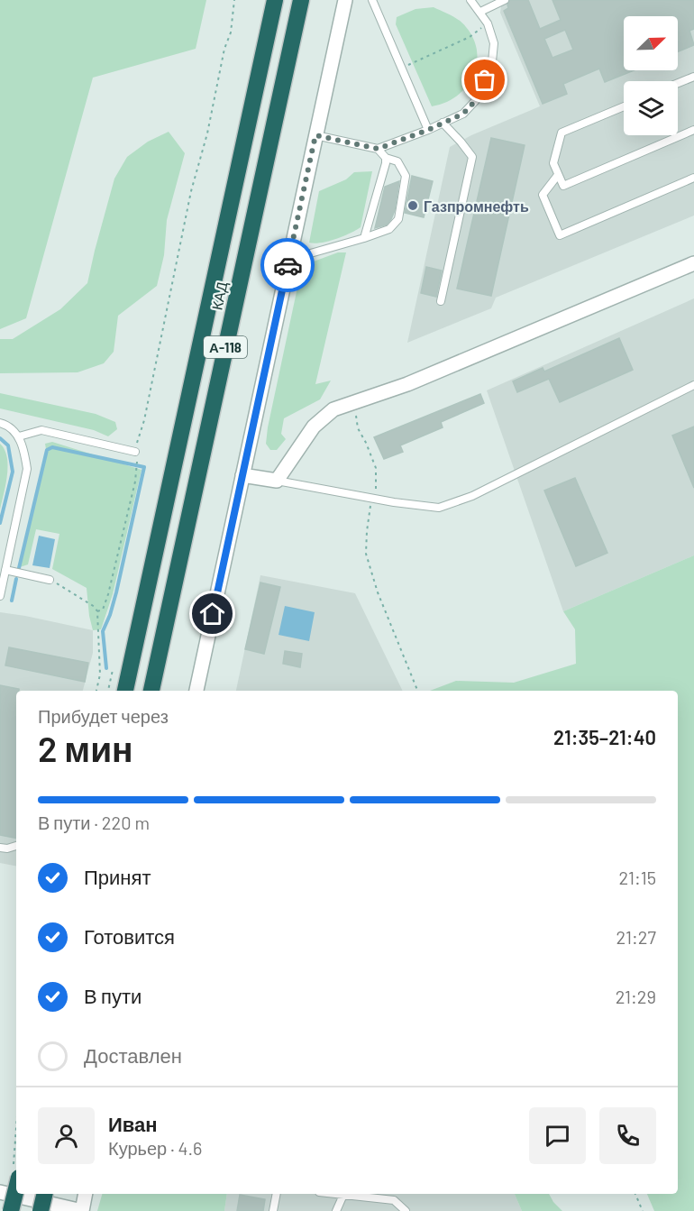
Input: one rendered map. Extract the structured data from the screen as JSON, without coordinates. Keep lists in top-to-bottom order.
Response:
{
  "streets": {
    "highway": ["КАД", "А-118"]
  },
  "places": ["Газпромнефть"],
  "north": "top right",
  "page": {
    "heading": ["2 мин", "Прибудет через", "21:35–21:40"],
    "panel": ["Иван", "Курьер · 4.6"],
    "bar": "В пути · 220 m",
    "list": [
      ["Принят", "21:15"],
      ["Готовится", "21:27"],
      ["В пути", "21:29"],
      "Доставлен"
    ]
  }
}
